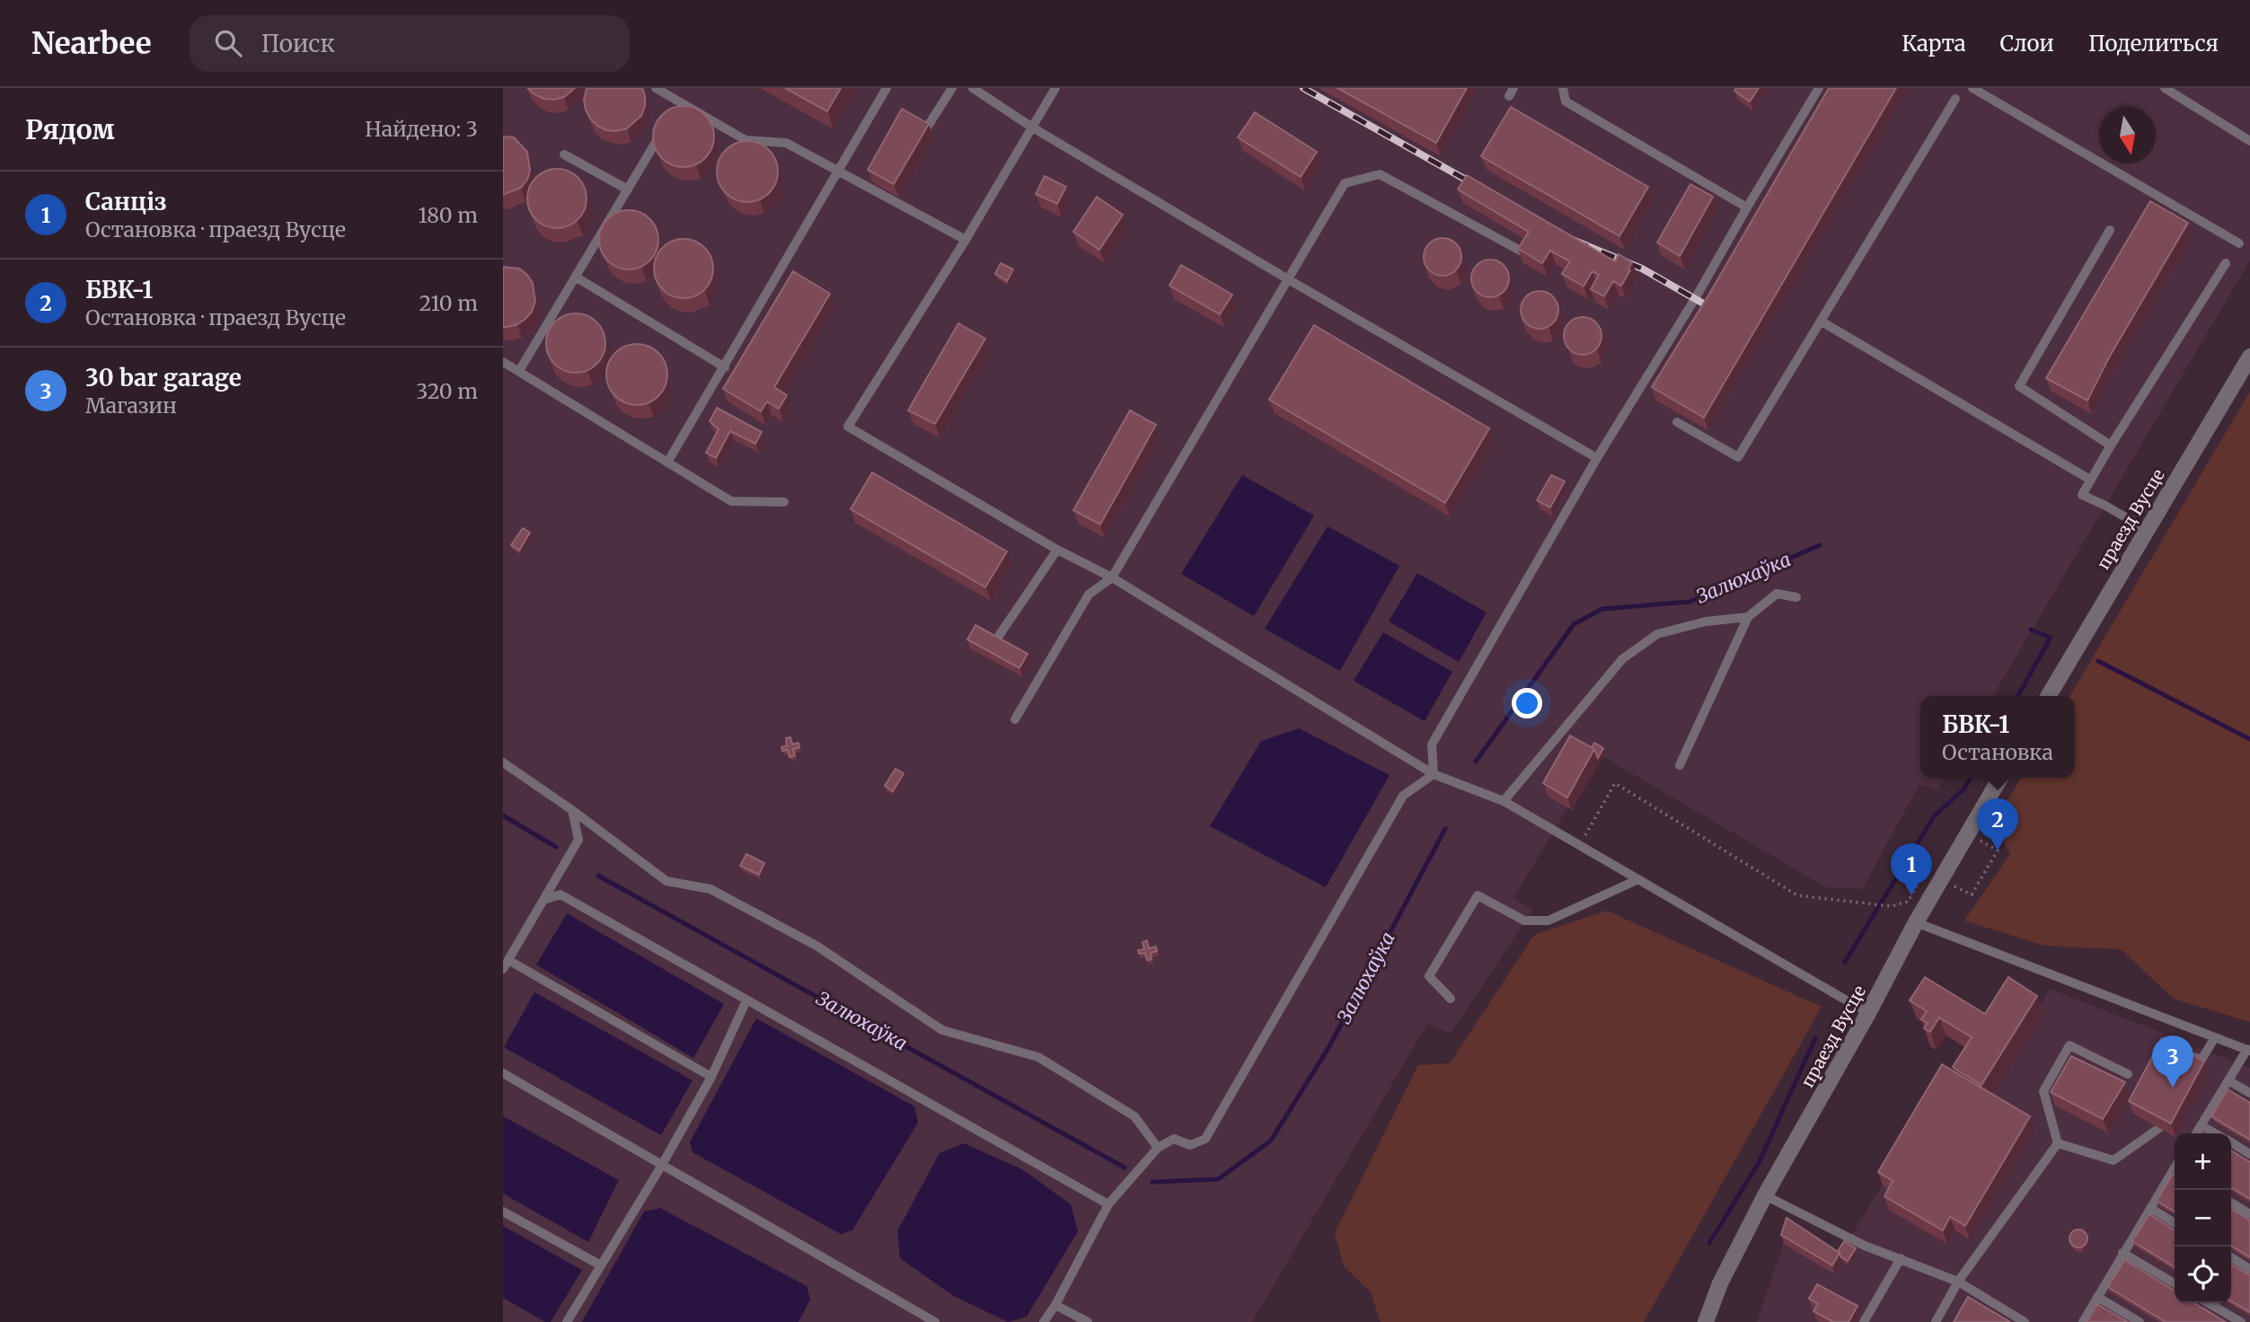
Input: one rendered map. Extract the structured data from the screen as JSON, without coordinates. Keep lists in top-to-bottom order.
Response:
{
  "streets": {
    "street": ["праезд Вусце"]
  },
  "water": ["Залюхаўка"],
  "north": "bottom",
  "page": {
    "header": "Nearbee",
    "search": "Поиск",
    "nav": ["Карта", "Слои", "Поделиться"],
    "heading": ["Рядом", "Найдено: 3"],
    "list": [
      {
        "mark": "1",
        "name": "Санціз",
        "note": "Остановка · праезд Вусце",
        "value": "180 m"
      },
      {
        "mark": "2",
        "name": "БВК-1",
        "note": "Остановка · праезд Вусце",
        "value": "210 m"
      },
      {
        "mark": "3",
        "name": "30 bar garage",
        "note": "Магазин",
        "value": "320 m"
      }
    ],
    "popup": ["БВК-1", "Остановка"],
    "pins": ["2", "1", "3"],
    "map_buttons": ["+", "−"]
  }
}
